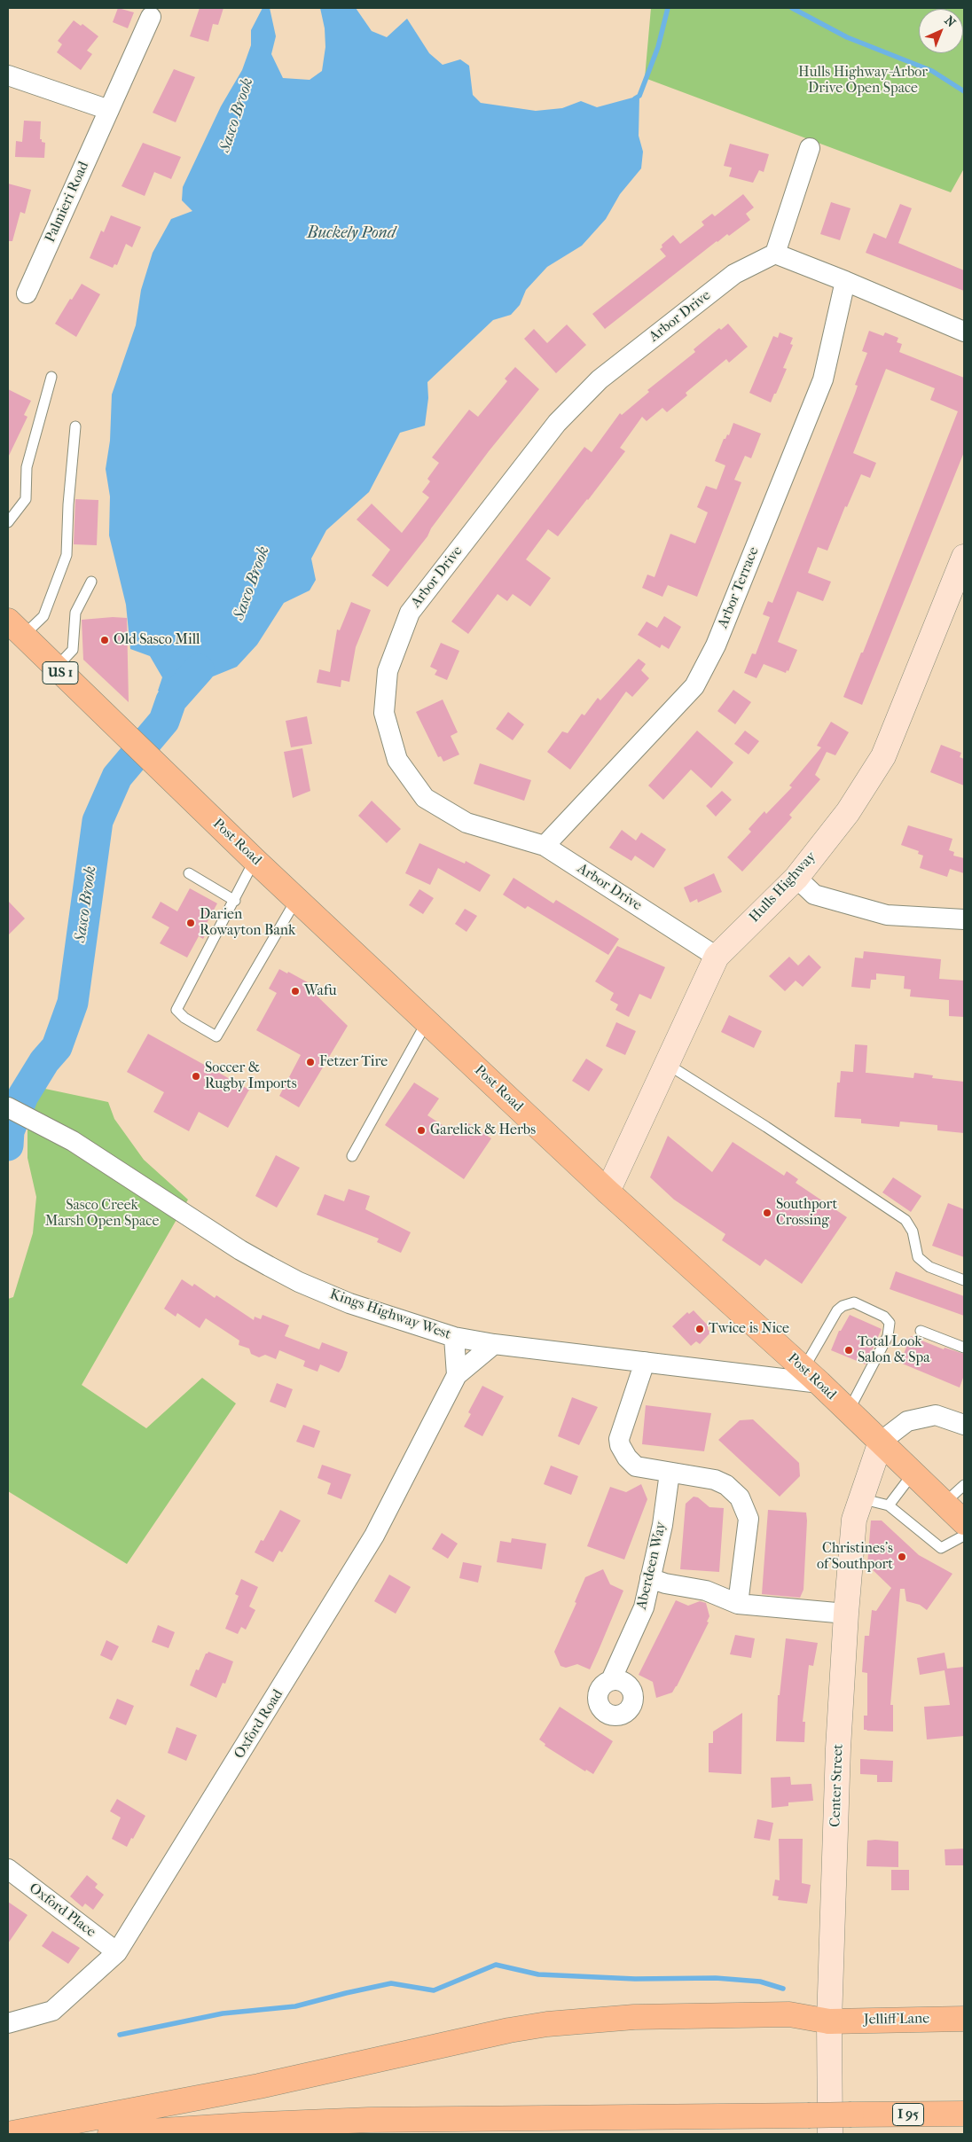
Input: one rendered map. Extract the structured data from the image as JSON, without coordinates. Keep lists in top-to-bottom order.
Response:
{
  "streets": {
    "main road": [
      "US 1",
      "Post Road",
      "Jelliff Lane",
      "I 95"
    ],
    "street": [
      "Palmieri Road",
      "Arbor Drive",
      "Arbor Terrace",
      "Hulls Highway",
      "Kings Highway West",
      "Aberdeen Way",
      "Oxford Road",
      "Center Street",
      "Oxford Place"
    ]
  },
  "crossings": [
    ["Arbor Drive", "Arbor Terrace"],
    ["Arbor Drive", "Hulls Highway"],
    ["US 1", "Post Road"],
    ["Post Road", "Hulls Highway"],
    ["Post Road", "Kings Highway West"],
    ["Post Road", "Center Street"],
    ["Kings Highway West", "Oxford Road"],
    ["Oxford Road", "Oxford Place"],
    ["Center Street", "Jelliff Lane"]
  ],
  "water": ["Sasco Brook", "Buckely Pond"],
  "parks": ["Hulls Highway-Arbor Drive Open Space", "Sasco Creek Marsh Open Space"],
  "places": [
    "Old Sasco Mill",
    "Darien Rowayton Bank",
    "Wafu",
    "Fetzer Tire",
    "Soccer & Rugby Imports",
    "Garelick & Herbs",
    "Southport Crossing",
    "Twice is Nice",
    "Total Look Salon & Spa",
    "Christines's of Southport"
  ],
  "north": "top right"
}
